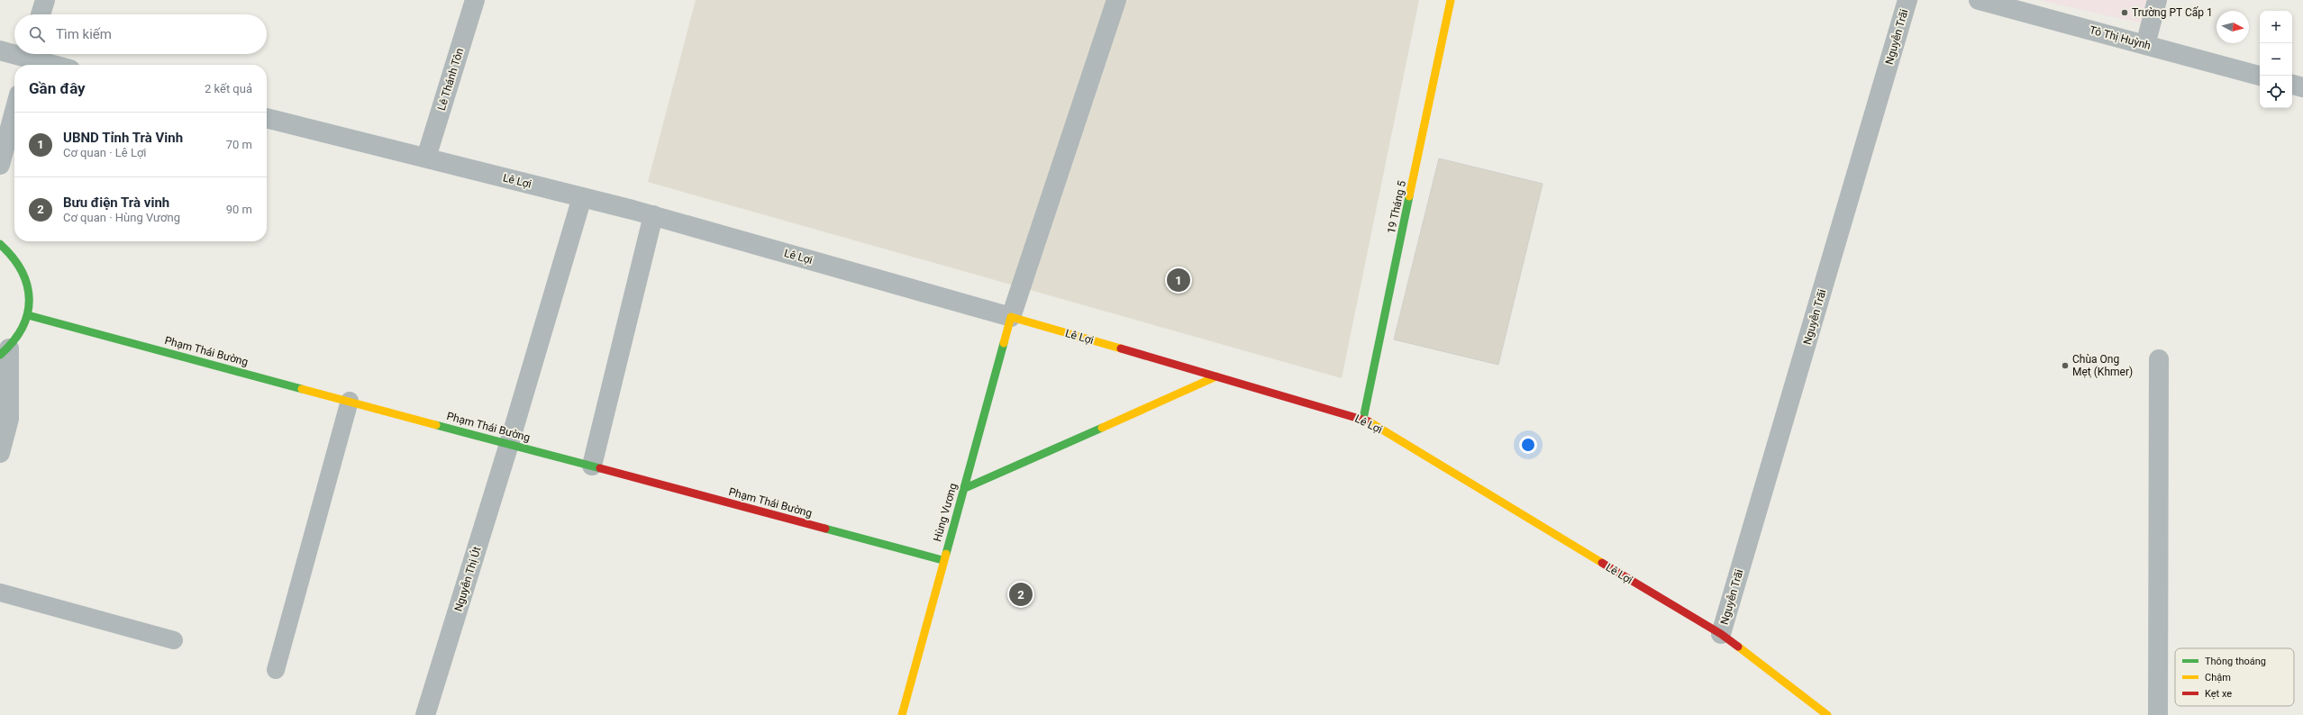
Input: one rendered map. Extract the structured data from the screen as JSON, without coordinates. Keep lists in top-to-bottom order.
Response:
{
  "streets": {
    "main road": [
      "Lê Lợi",
      "19 Tháng 5",
      "Phạm Thái Bường",
      "Hùng Vương"
    ],
    "street": [
      "Nguyễn Trãi",
      "Tô Thị Huỳnh",
      "Lê Thánh Tôn",
      "Nguyễn Thị Út"
    ]
  },
  "crossings": [
    ["Nguyễn Trãi", "Lê Lợi"],
    ["Lê Thánh Tôn", "Lê Lợi"],
    ["Lê Lợi", "19 Tháng 5"],
    ["Lê Lợi", "Hùng Vương"],
    ["Lê Lợi", "Nguyễn Thị Út"],
    ["Phạm Thái Bường", "Hùng Vương"],
    ["Phạm Thái Bường", "Nguyễn Thị Út"]
  ],
  "places": ["Trường PT Cấp 1", "Chùa Ong Mẹt ̣(Khmer)"],
  "legend": ["Thông thoáng", "Chậm", "Kẹt xe"],
  "north": "right",
  "page": {
    "map_buttons": ["+", "−"],
    "search": "Tìm kiếm",
    "heading": ["Gần đây", "2 kết quả"],
    "list": [
      {
        "mark": "1",
        "name": "UBND Tỉnh Trà Vinh",
        "note": "Cơ quan · Lê Lợi",
        "value": "70 m"
      },
      {
        "mark": "2",
        "name": "Bưu điện Trà vinh",
        "note": "Cơ quan · Hùng Vương",
        "value": "90 m"
      }
    ],
    "pins": ["1", "2"]
  }
}
